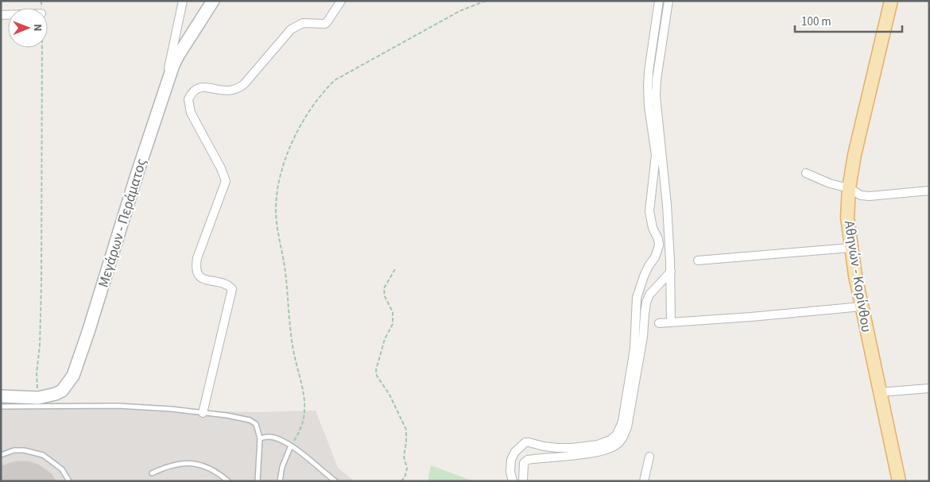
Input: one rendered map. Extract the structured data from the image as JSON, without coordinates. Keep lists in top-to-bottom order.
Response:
{
  "streets": {
    "main road": ["Μεγάρων - Περάματος", "Αθηνών - Κορίνθου"]
  },
  "scale_bar": "100 m",
  "north": "right"
}
